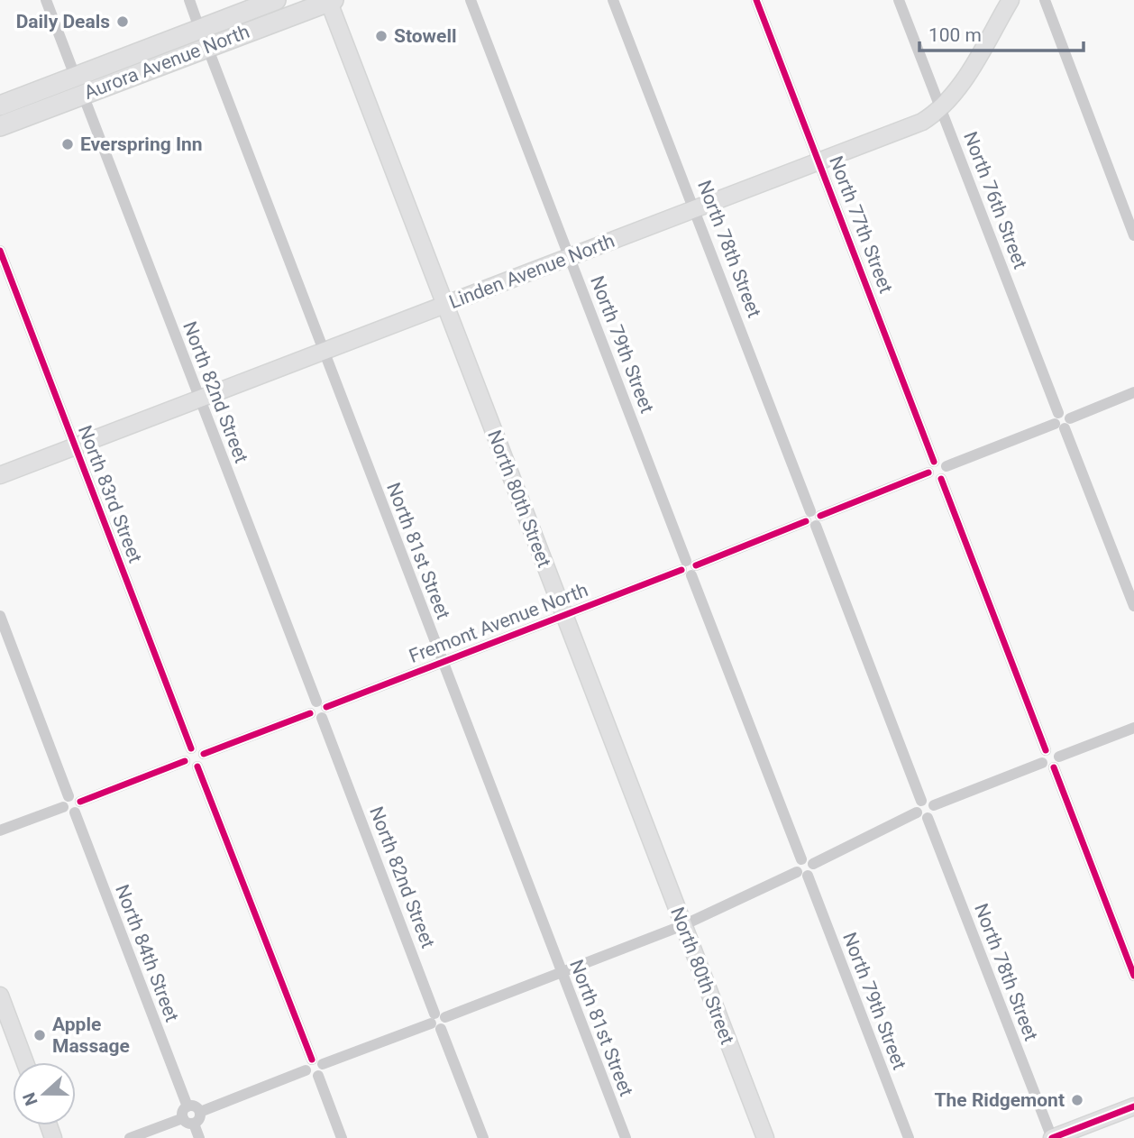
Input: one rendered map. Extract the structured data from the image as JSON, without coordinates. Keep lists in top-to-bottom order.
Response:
{
  "streets": {
    "highway": ["Aurora Avenue North"],
    "street": [
      "North 76th Street",
      "North 77th Street",
      "North 78th Street",
      "Linden Avenue North",
      "North 79th Street",
      "North 82nd Street",
      "North 83rd Street",
      "North 80th Street",
      "North 81st Street",
      "Fremont Avenue North",
      "North 84th Street"
    ]
  },
  "crossings": [
    ["Aurora Avenue North", "North 82nd Street"],
    ["Aurora Avenue North", "North 80th Street"],
    ["Aurora Avenue North", "North 81st Street"],
    ["North 76th Street", "Linden Avenue North"],
    ["North 77th Street", "Linden Avenue North"],
    ["North 77th Street", "Fremont Avenue North"],
    ["North 78th Street", "Linden Avenue North"],
    ["North 78th Street", "Fremont Avenue North"],
    ["Linden Avenue North", "North 79th Street"],
    ["Linden Avenue North", "North 82nd Street"],
    ["Linden Avenue North", "North 83rd Street"],
    ["Linden Avenue North", "North 80th Street"],
    ["Linden Avenue North", "North 81st Street"],
    ["North 79th Street", "Fremont Avenue North"],
    ["North 82nd Street", "Fremont Avenue North"],
    ["North 80th Street", "Fremont Avenue North"],
    ["North 81st Street", "Fremont Avenue North"]
  ],
  "places": [
    "Daily Deals",
    "Stowell",
    "Everspring Inn",
    "Apple Massage",
    "The Ridgemont"
  ],
  "scale_bar": "100 m",
  "north": "left"
}
